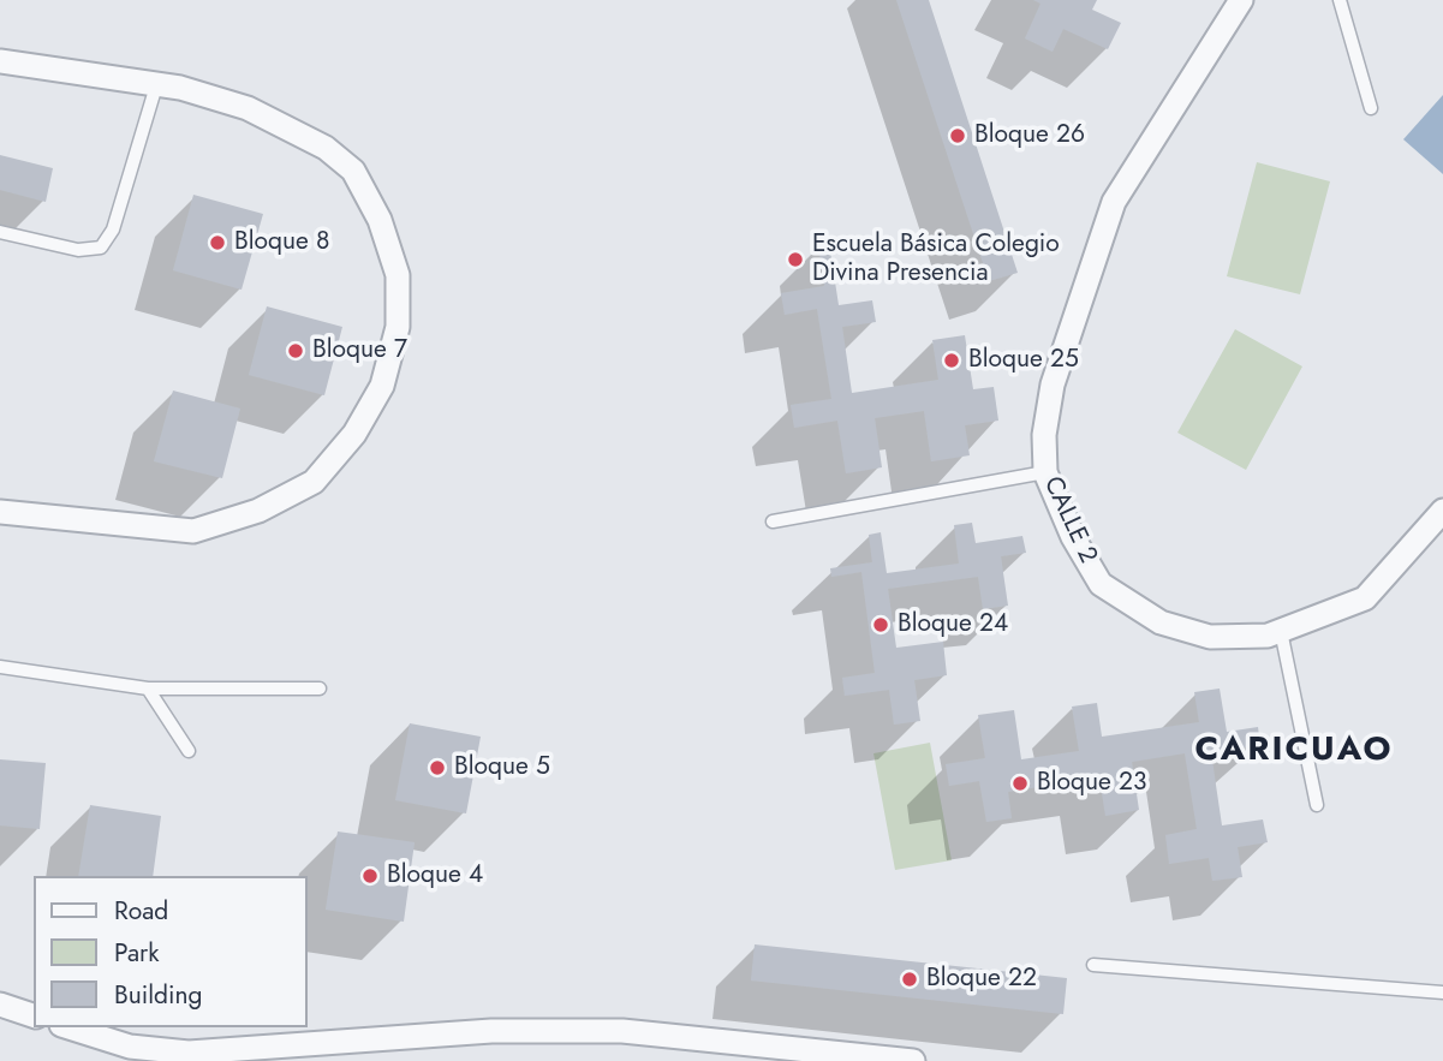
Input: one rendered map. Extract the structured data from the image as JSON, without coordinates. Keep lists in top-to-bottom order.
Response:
{
  "streets": {
    "street": ["CALLE 2"]
  },
  "districts": ["CARICUAO"],
  "places": [
    "Bloque 26",
    "Bloque 8",
    "Escuela Básica Colegio Divina Presencia",
    "Bloque 7",
    "Bloque 25",
    "Bloque 24",
    "Bloque 5",
    "Bloque 23",
    "Bloque 4",
    "Bloque 22"
  ],
  "legend": ["Road", "Park", "Building"]
}
